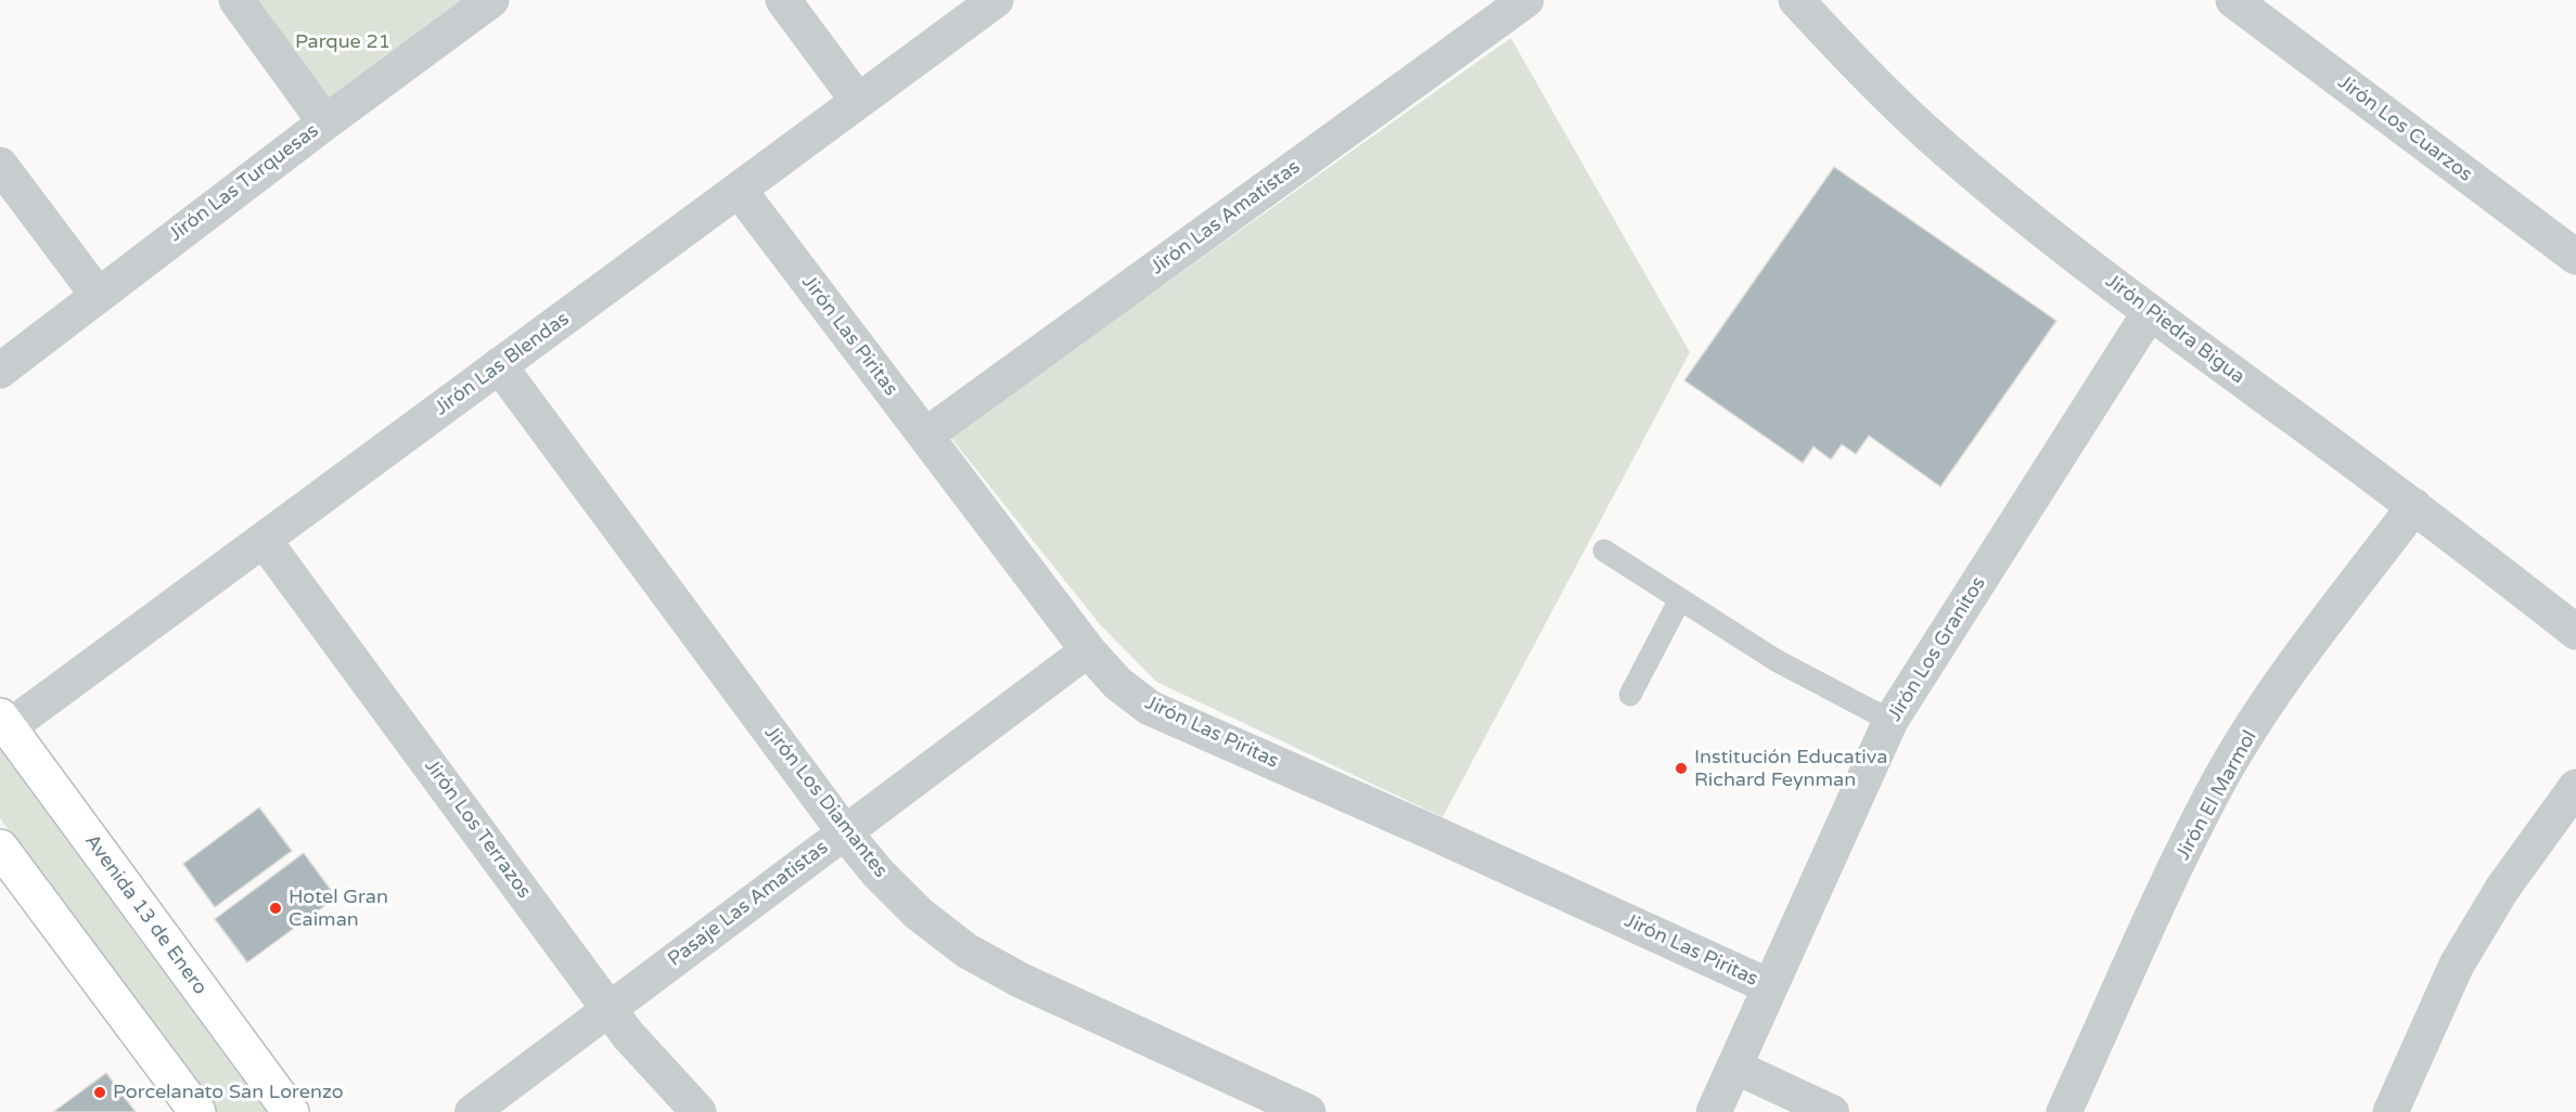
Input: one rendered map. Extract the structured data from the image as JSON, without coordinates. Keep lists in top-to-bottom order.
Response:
{
  "streets": {
    "main road": ["Avenida 13 de Enero"],
    "street": [
      "Jirón Los Cuarzos",
      "Jirón Las Turquesas",
      "Jirón Las Amatistas",
      "Jirón Piedra Bigua",
      "Jirón Las Piritas",
      "Jirón Las Blendas",
      "Jirón Los Granitos",
      "Jirón El Marmol",
      "Jirón Los Diamantes",
      "Jirón Los Terrazos",
      "Pasaje Las Amatistas"
    ]
  },
  "crossings": [
    ["Jirón Las Amatistas", "Jirón Las Piritas"],
    ["Jirón Piedra Bigua", "Jirón Los Granitos"],
    ["Jirón Piedra Bigua", "Jirón El Marmol"],
    ["Jirón Las Piritas", "Jirón Las Blendas"],
    ["Jirón Las Piritas", "Jirón Los Granitos"],
    ["Jirón Las Piritas", "Pasaje Las Amatistas"],
    ["Jirón Las Blendas", "Jirón Los Diamantes"],
    ["Jirón Las Blendas", "Jirón Los Terrazos"],
    ["Jirón Las Blendas", "Avenida 13 de Enero"],
    ["Jirón Los Diamantes", "Pasaje Las Amatistas"],
    ["Jirón Los Terrazos", "Pasaje Las Amatistas"]
  ],
  "parks": ["Parque 21"],
  "places": ["Institución Educativa Richard Feynman", "Hotel Gran Caiman", "Porcelanato San Lorenzo"]
}
